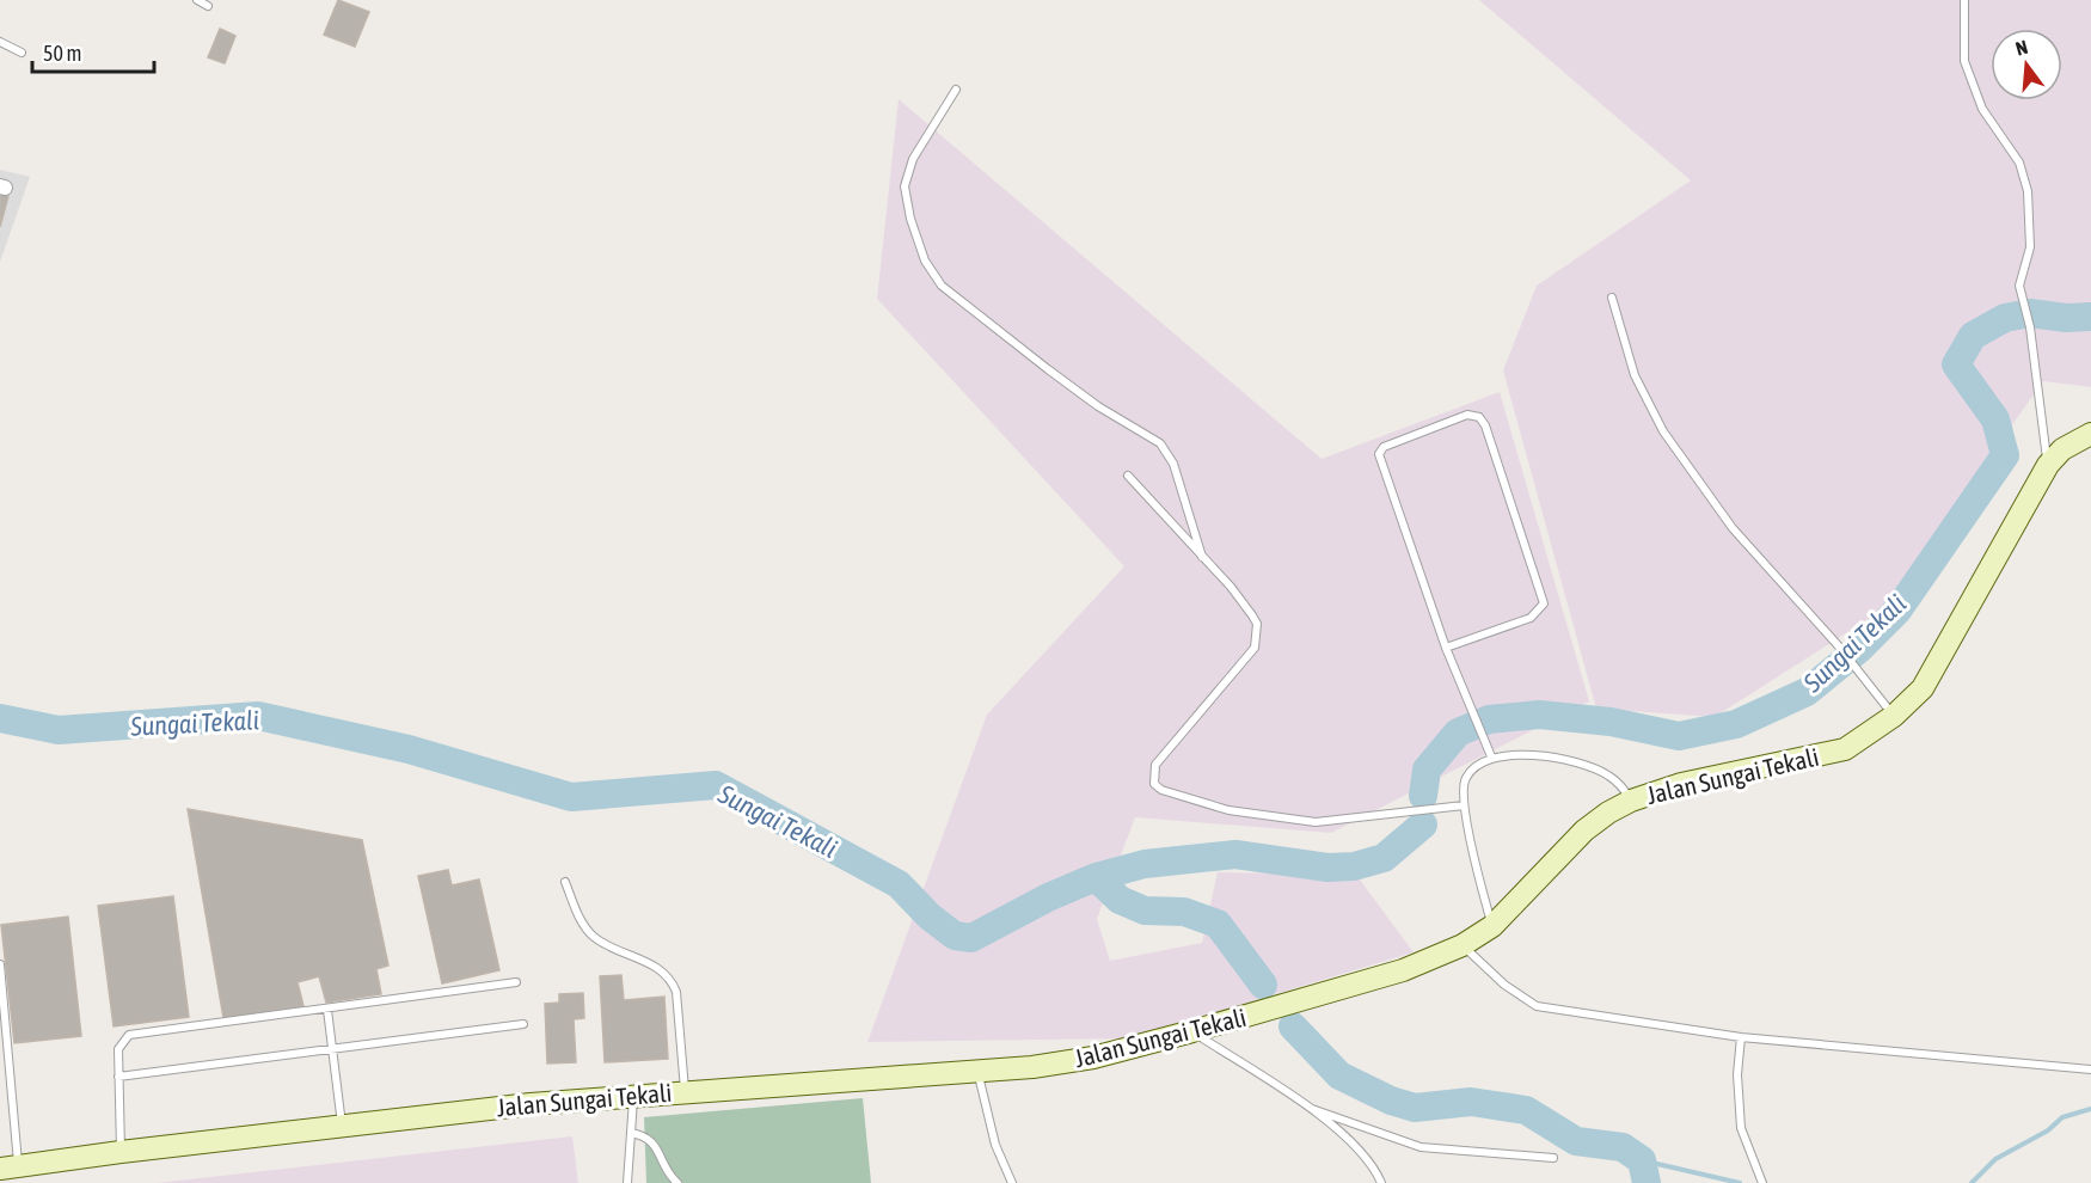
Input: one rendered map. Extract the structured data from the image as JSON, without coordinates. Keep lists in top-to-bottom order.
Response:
{
  "streets": {
    "street": ["Jalan Sungai Tekali"]
  },
  "water": ["Sungai Tekali"],
  "scale_bar": "50 m",
  "north": "top"
}
